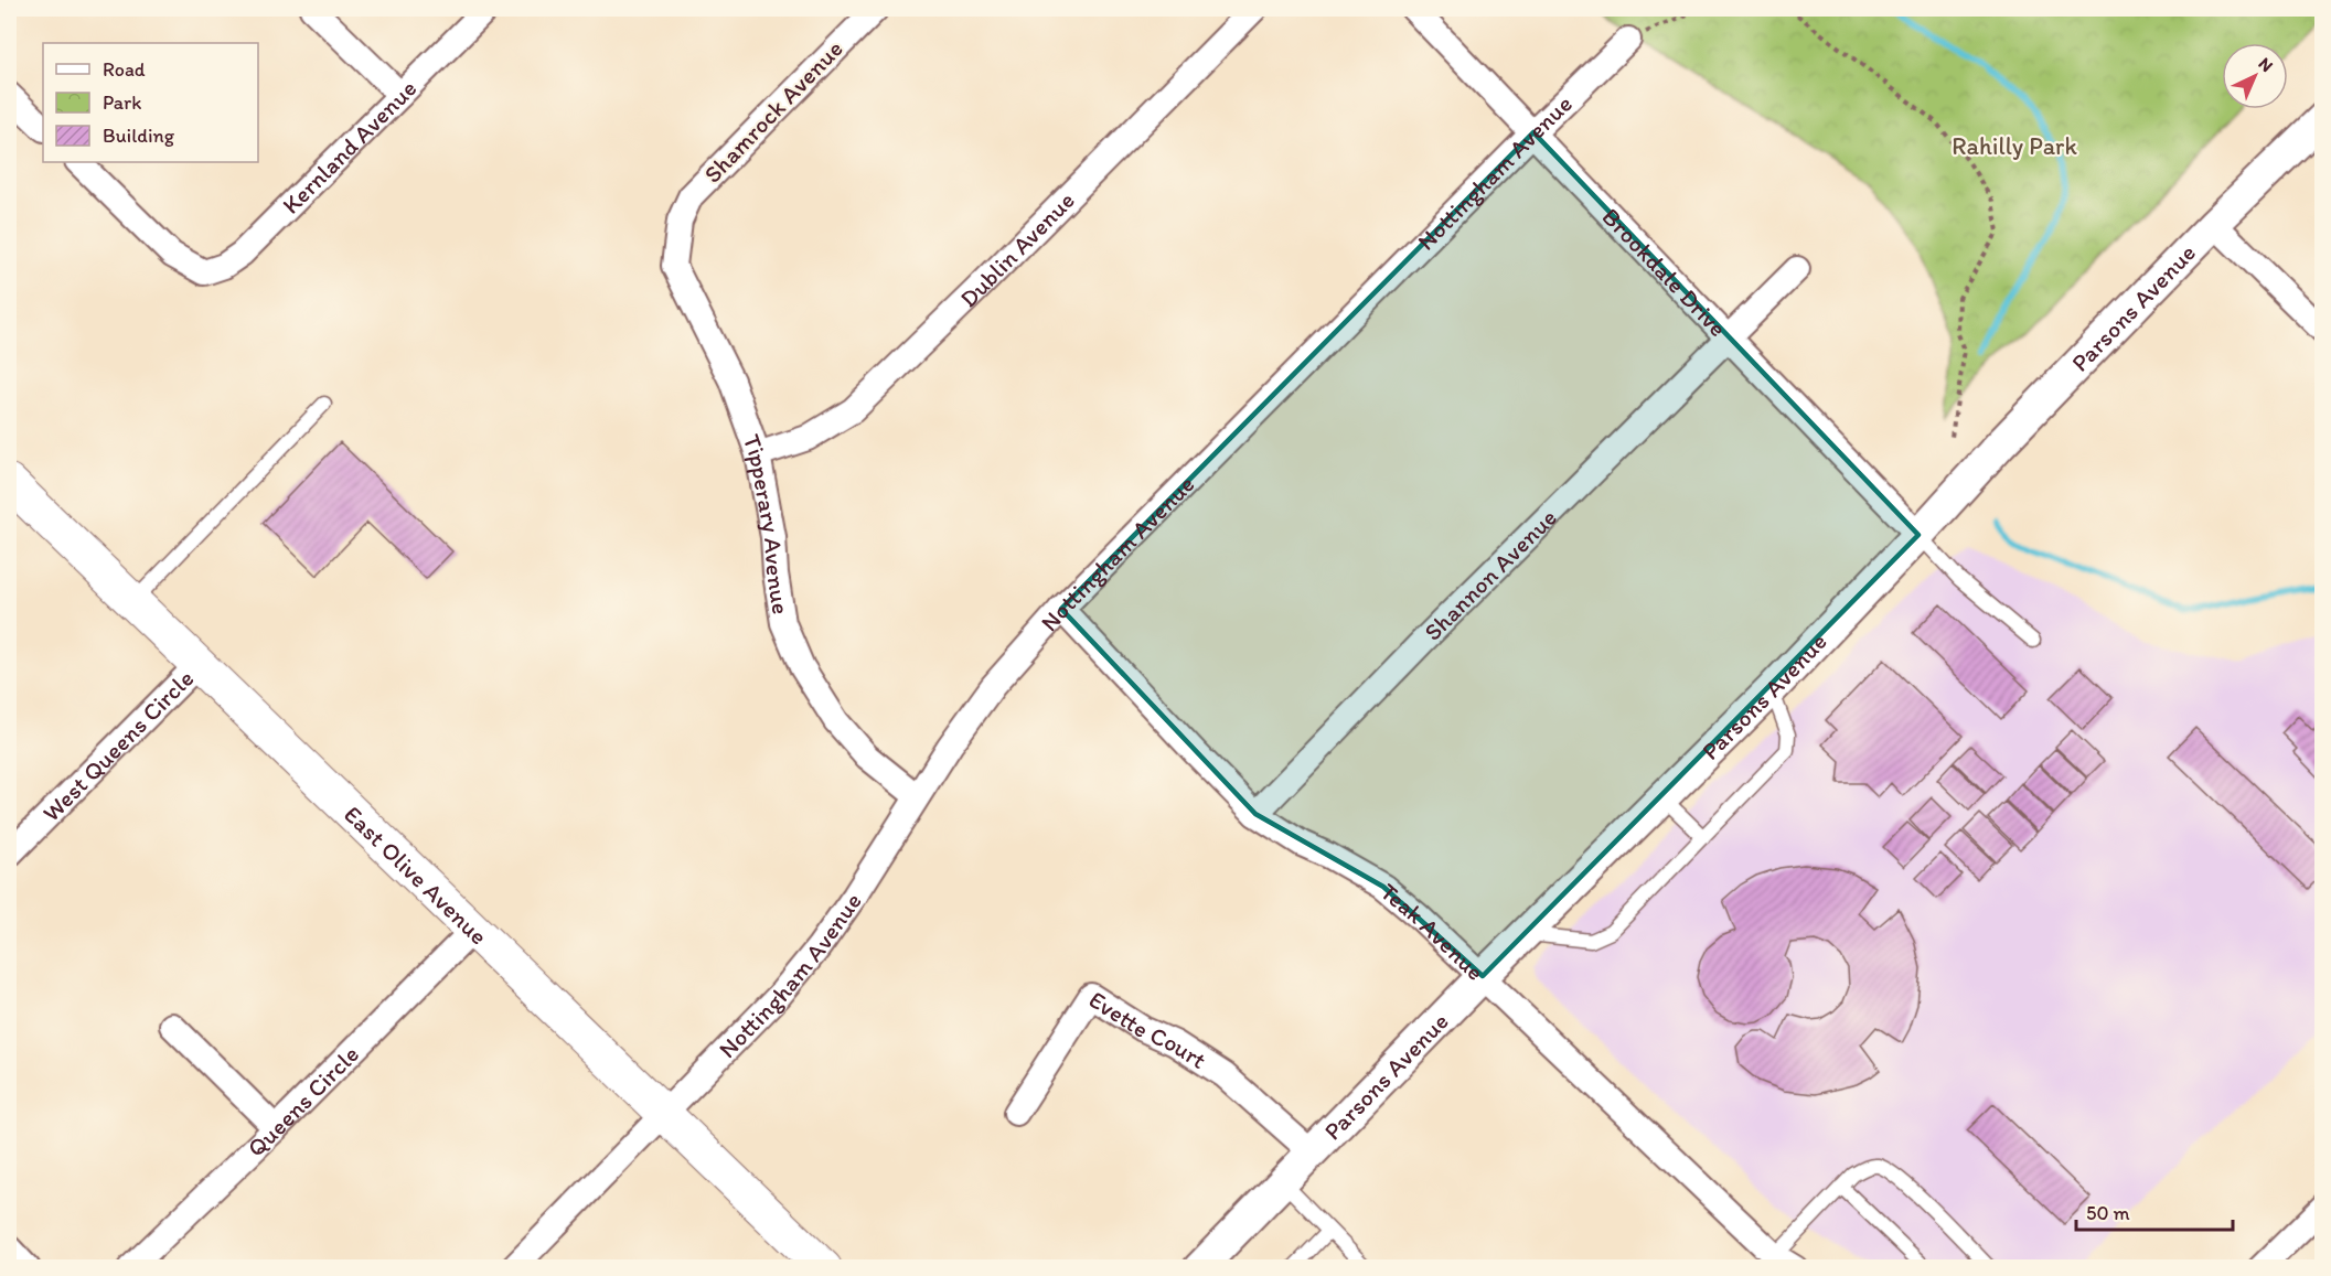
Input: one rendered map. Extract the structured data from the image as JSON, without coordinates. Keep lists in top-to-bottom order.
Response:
{
  "streets": {
    "main road": ["East Olive Avenue"],
    "street": [
      "Shamrock Avenue",
      "Kernland Avenue",
      "Nottingham Avenue",
      "Dublin Avenue",
      "Brookdale Drive",
      "Parsons Avenue",
      "Tipperary Avenue",
      "Shannon Avenue",
      "West Queens Circle",
      "Teak Avenue",
      "Evette Court",
      "Queens Circle"
    ]
  },
  "crossings": [
    ["Shamrock Avenue", "Tipperary Avenue"],
    ["Nottingham Avenue", "Brookdale Drive"],
    ["Nottingham Avenue", "Tipperary Avenue"],
    ["Nottingham Avenue", "East Olive Avenue"],
    ["Nottingham Avenue", "Teak Avenue"],
    ["Dublin Avenue", "Tipperary Avenue"],
    ["Brookdale Drive", "Parsons Avenue"],
    ["Brookdale Drive", "Shannon Avenue"],
    ["Parsons Avenue", "Teak Avenue"],
    ["Parsons Avenue", "Evette Court"],
    ["Shannon Avenue", "Teak Avenue"],
    ["West Queens Circle", "East Olive Avenue"],
    ["East Olive Avenue", "Queens Circle"]
  ],
  "parks": ["Rahilly Park"],
  "legend": ["Road", "Park", "Building"],
  "scale_bar": "50 m",
  "north": "top right"
}
